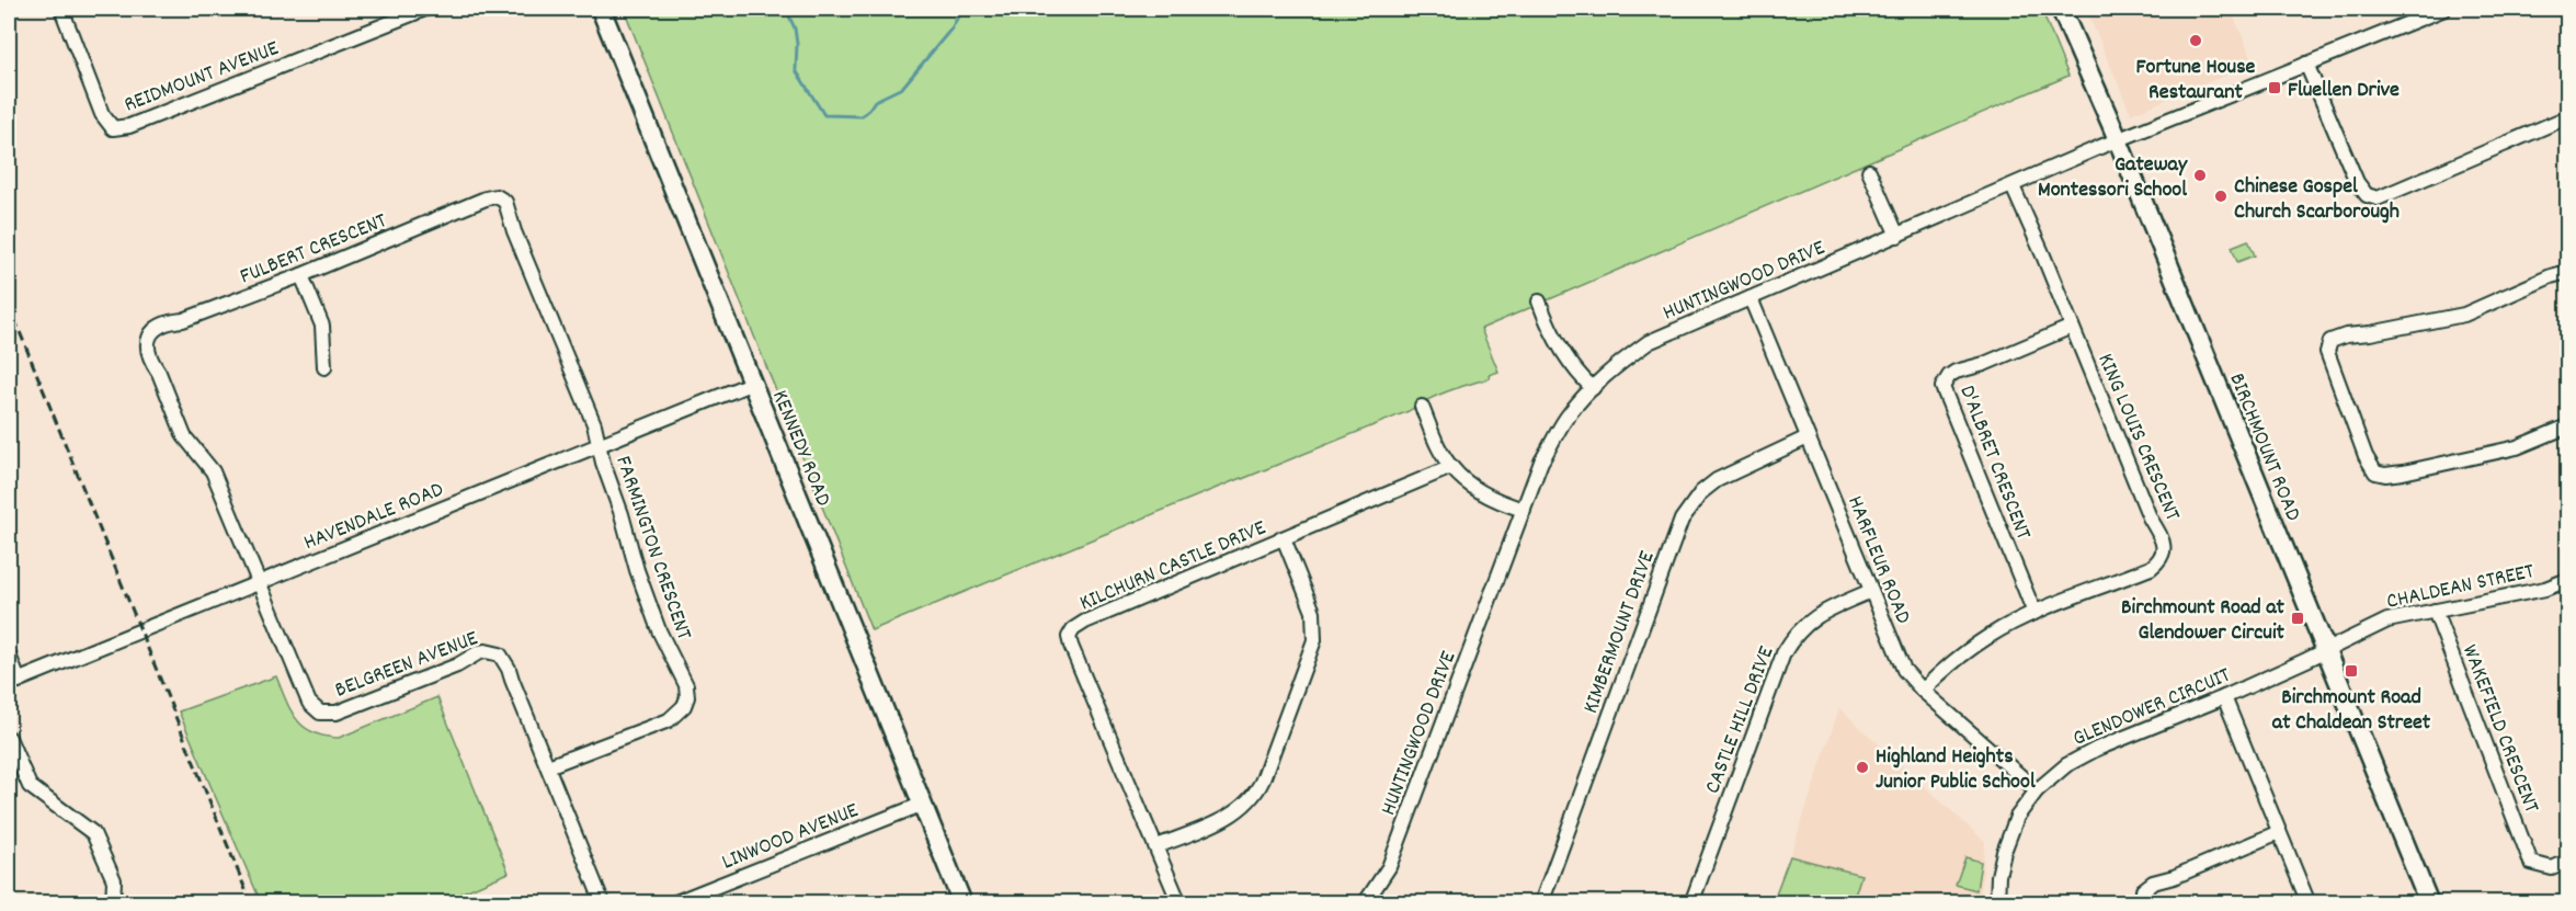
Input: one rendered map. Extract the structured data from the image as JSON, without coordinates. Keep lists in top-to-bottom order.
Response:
{
  "streets": {
    "main road": ["BIRCHMOUNT ROAD", "KENNEDY ROAD"],
    "street": [
      "REIDMOUNT AVENUE",
      "FULBERT CRESCENT",
      "HUNTINGWOOD DRIVE",
      "KING LOUIS CRESCENT",
      "D'ALBRET CRESCENT",
      "HAVENDALE ROAD",
      "FARMINGTON CRESCENT",
      "HARFLEUR ROAD",
      "KILCHURN CASTLE DRIVE",
      "CHALDEAN STREET",
      "KIMBERMOUNT DRIVE",
      "BELGREEN AVENUE",
      "GLENDOWER CIRCUIT",
      "CASTLE HILL DRIVE",
      "WAKEFIELD CRESCENT",
      "LINWOOD AVENUE"
    ]
  },
  "crossings": [
    ["FULBERT CRESCENT", "HAVENDALE ROAD"],
    ["FULBERT CRESCENT", "FARMINGTON CRESCENT"],
    ["FULBERT CRESCENT", "BELGREEN AVENUE"],
    ["HUNTINGWOOD DRIVE", "KING LOUIS CRESCENT"],
    ["HUNTINGWOOD DRIVE", "BIRCHMOUNT ROAD"],
    ["HUNTINGWOOD DRIVE", "HARFLEUR ROAD"],
    ["KING LOUIS CRESCENT", "D'ALBRET CRESCENT"],
    ["KING LOUIS CRESCENT", "HARFLEUR ROAD"],
    ["BIRCHMOUNT ROAD", "CHALDEAN STREET"],
    ["BIRCHMOUNT ROAD", "GLENDOWER CIRCUIT"],
    ["KENNEDY ROAD", "HAVENDALE ROAD"],
    ["KENNEDY ROAD", "LINWOOD AVENUE"],
    ["HAVENDALE ROAD", "FARMINGTON CRESCENT"],
    ["HAVENDALE ROAD", "BELGREEN AVENUE"],
    ["FARMINGTON CRESCENT", "BELGREEN AVENUE"],
    ["HARFLEUR ROAD", "KIMBERMOUNT DRIVE"],
    ["HARFLEUR ROAD", "GLENDOWER CIRCUIT"],
    ["HARFLEUR ROAD", "CASTLE HILL DRIVE"],
    ["CHALDEAN STREET", "GLENDOWER CIRCUIT"],
    ["CHALDEAN STREET", "WAKEFIELD CRESCENT"]
  ],
  "places": {
    "other": [
      "Fortune House Restaurant",
      "Gateway Montessori School",
      "Chinese Gospel Church Scarborough",
      "Highland Heights Junior Public School"
    ],
    "transit": ["Fluellen Drive", "Birchmount Road at Glendower Circuit", "Birchmount Road at Chaldean Street"]
  }
}
